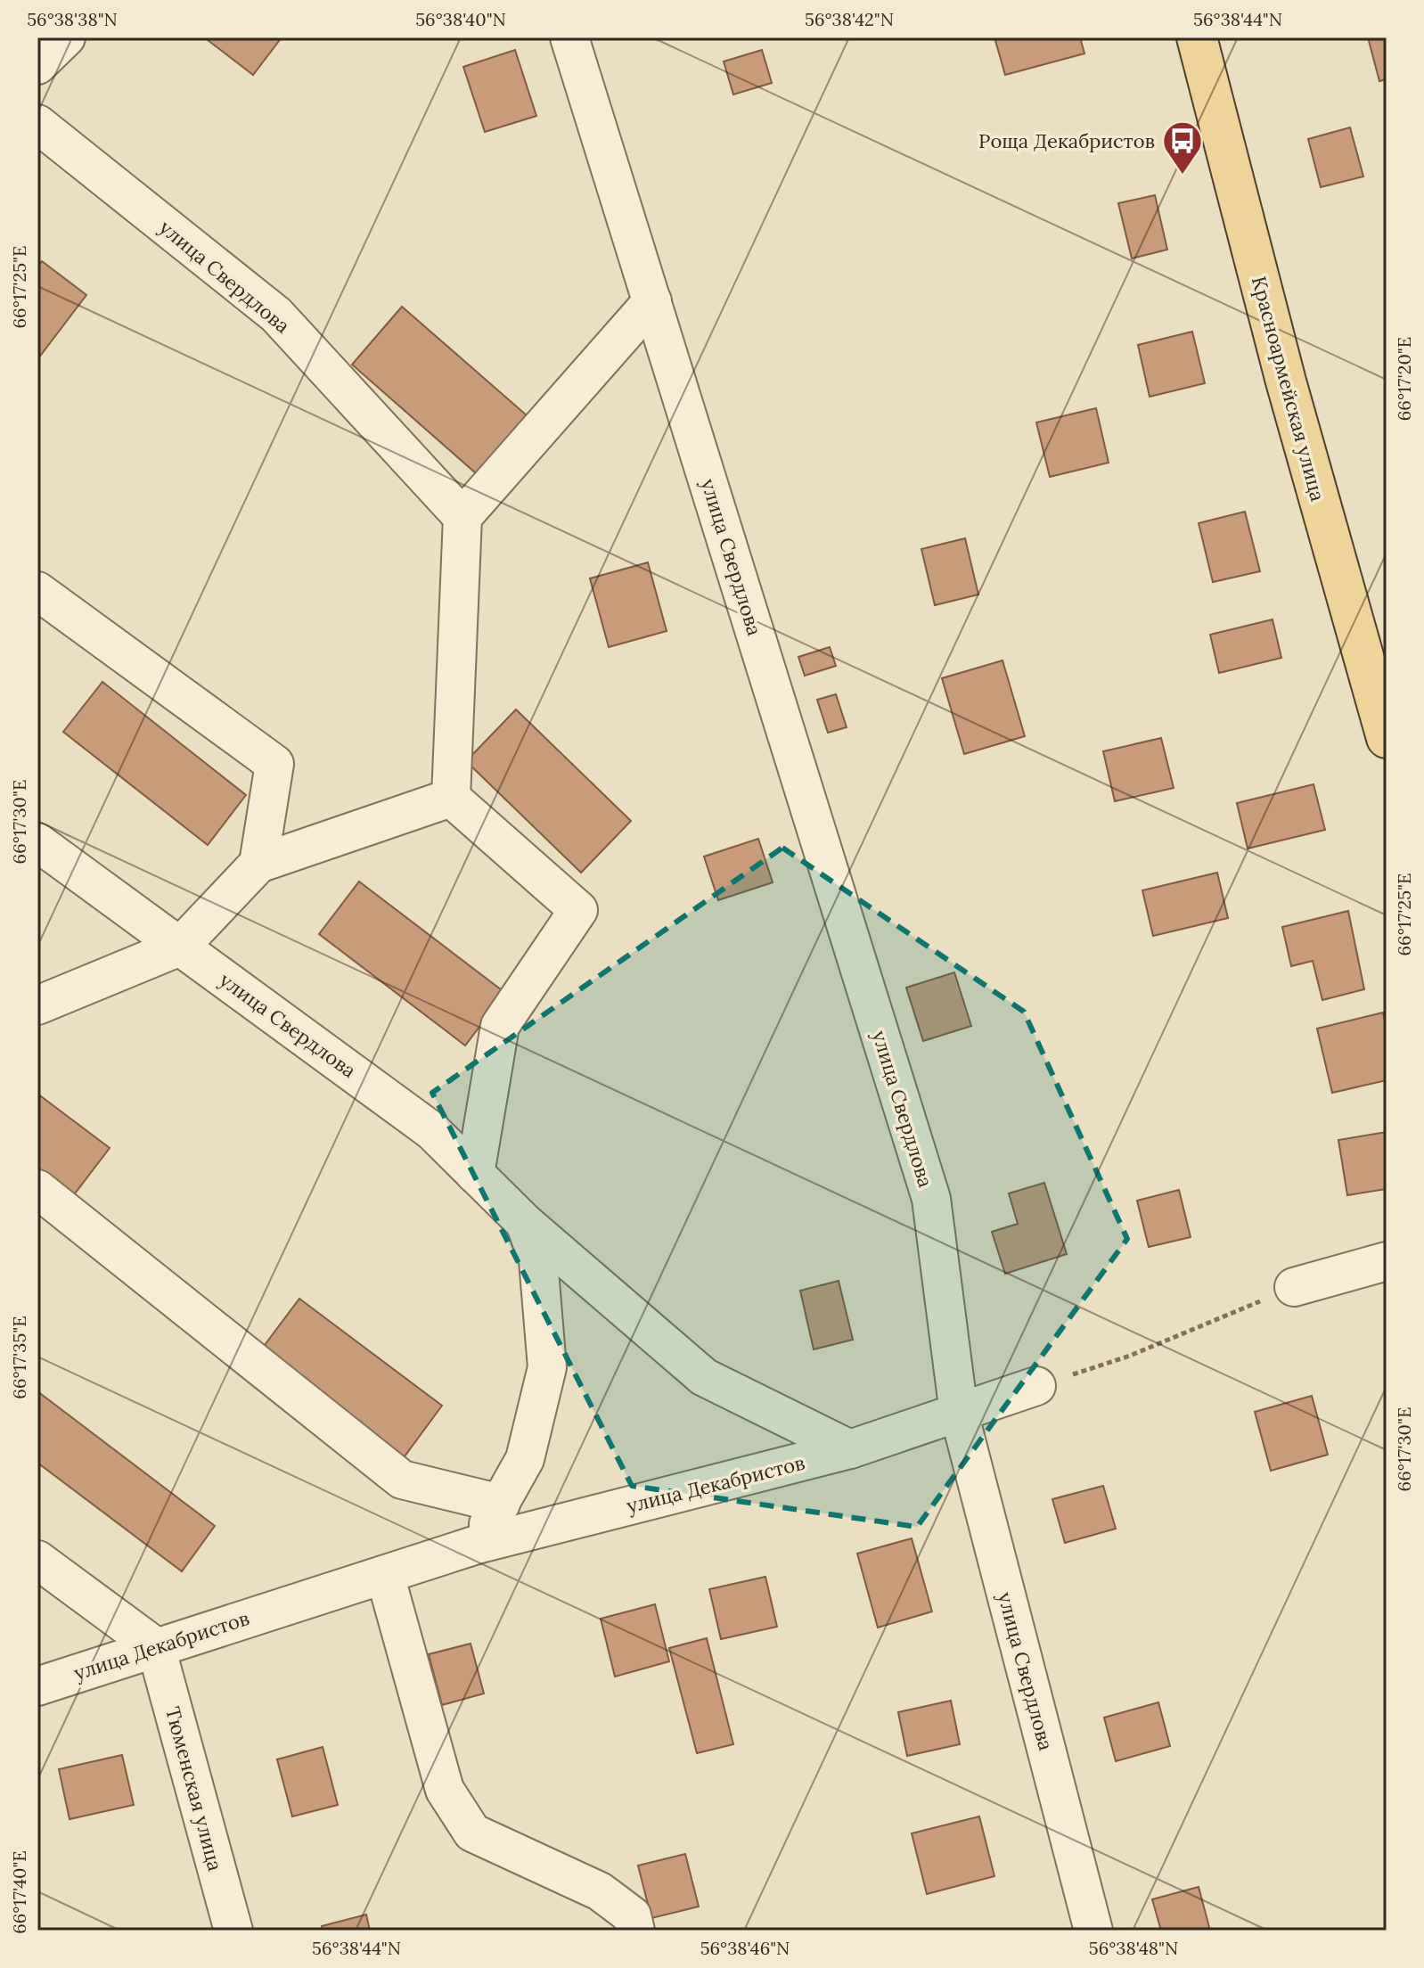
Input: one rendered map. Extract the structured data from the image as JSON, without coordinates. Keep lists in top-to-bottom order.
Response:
{
  "streets": {
    "main road": ["Красноармейская улица"],
    "street": ["улица Свердлова", "улица Декабристов", "Тюменская улица"]
  },
  "crossings": [
    ["улица Свердлова", "улица Декабристов"],
    ["улица Декабристов", "Тюменская улица"]
  ],
  "places": {
    "bus stop": ["Роща Декабристов"]
  },
  "coordinates": [
    "56°38'38\"N",
    "56°38'40\"N",
    "56°38'42\"N",
    "56°38'44\"N",
    "66°17'25\"E",
    "66°17'20\"E",
    "66°17'30\"E",
    "66°17'35\"E",
    "66°17'40\"E",
    "56°38'46\"N",
    "56°38'48\"N"
  ]
}
